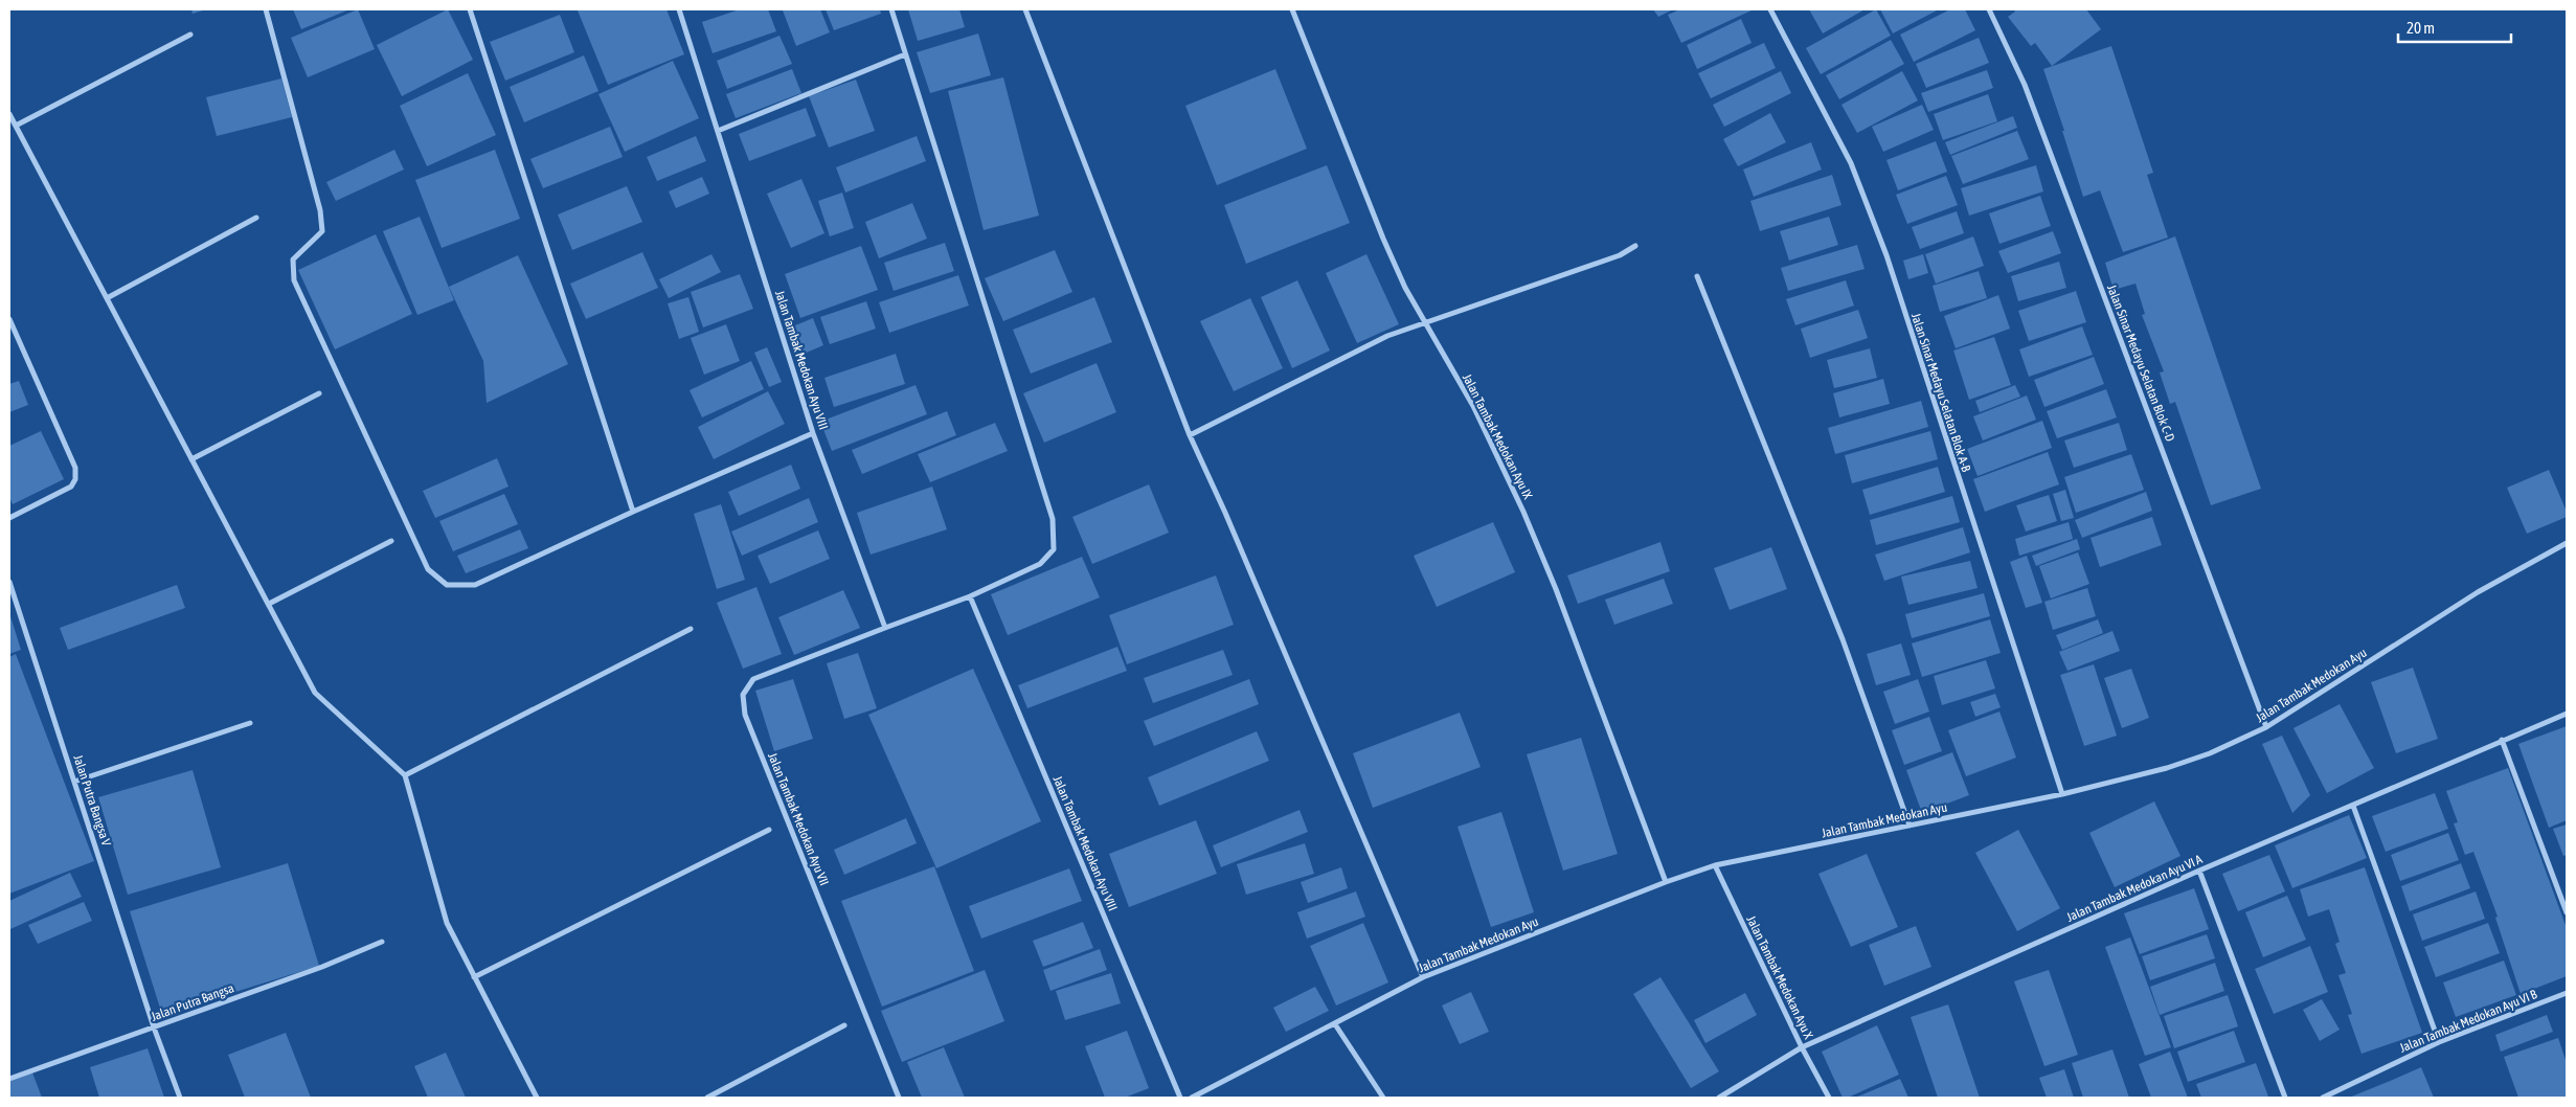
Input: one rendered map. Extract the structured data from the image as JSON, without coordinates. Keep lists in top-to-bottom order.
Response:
{
  "streets": {
    "street": [
      "Jalan Tambak Medokan Ayu VIII",
      "Jalan Sinar Medayu Selatan Blok C-D",
      "Jalan Sinar Medayu Selatan Blok A-B",
      "Jalan Tambak Medokan Ayu IX",
      "Jalan Tambak Medokan Ayu",
      "Jalan Putra Bangsa V",
      "Jalan Tambak Medokan Ayu VII",
      "Jalan Tambak Medokan Ayu VI A",
      "Jalan Tambak Medokan Ayu X",
      "Jalan Putra Bangsa",
      "Jalan Tambak Medokan Ayu VI B"
    ]
  },
  "crossings": [
    ["Jalan Tambak Medokan Ayu VIII", "Jalan Tambak Medokan Ayu VII"],
    ["Jalan Sinar Medayu Selatan Blok C-D", "Jalan Tambak Medokan Ayu"],
    ["Jalan Sinar Medayu Selatan Blok A-B", "Jalan Tambak Medokan Ayu"],
    ["Jalan Tambak Medokan Ayu IX", "Jalan Tambak Medokan Ayu"],
    ["Jalan Tambak Medokan Ayu", "Jalan Tambak Medokan Ayu X"],
    ["Jalan Putra Bangsa V", "Jalan Putra Bangsa"],
    ["Jalan Tambak Medokan Ayu VI A", "Jalan Tambak Medokan Ayu X"]
  ],
  "scale_bar": "20 m"
}
